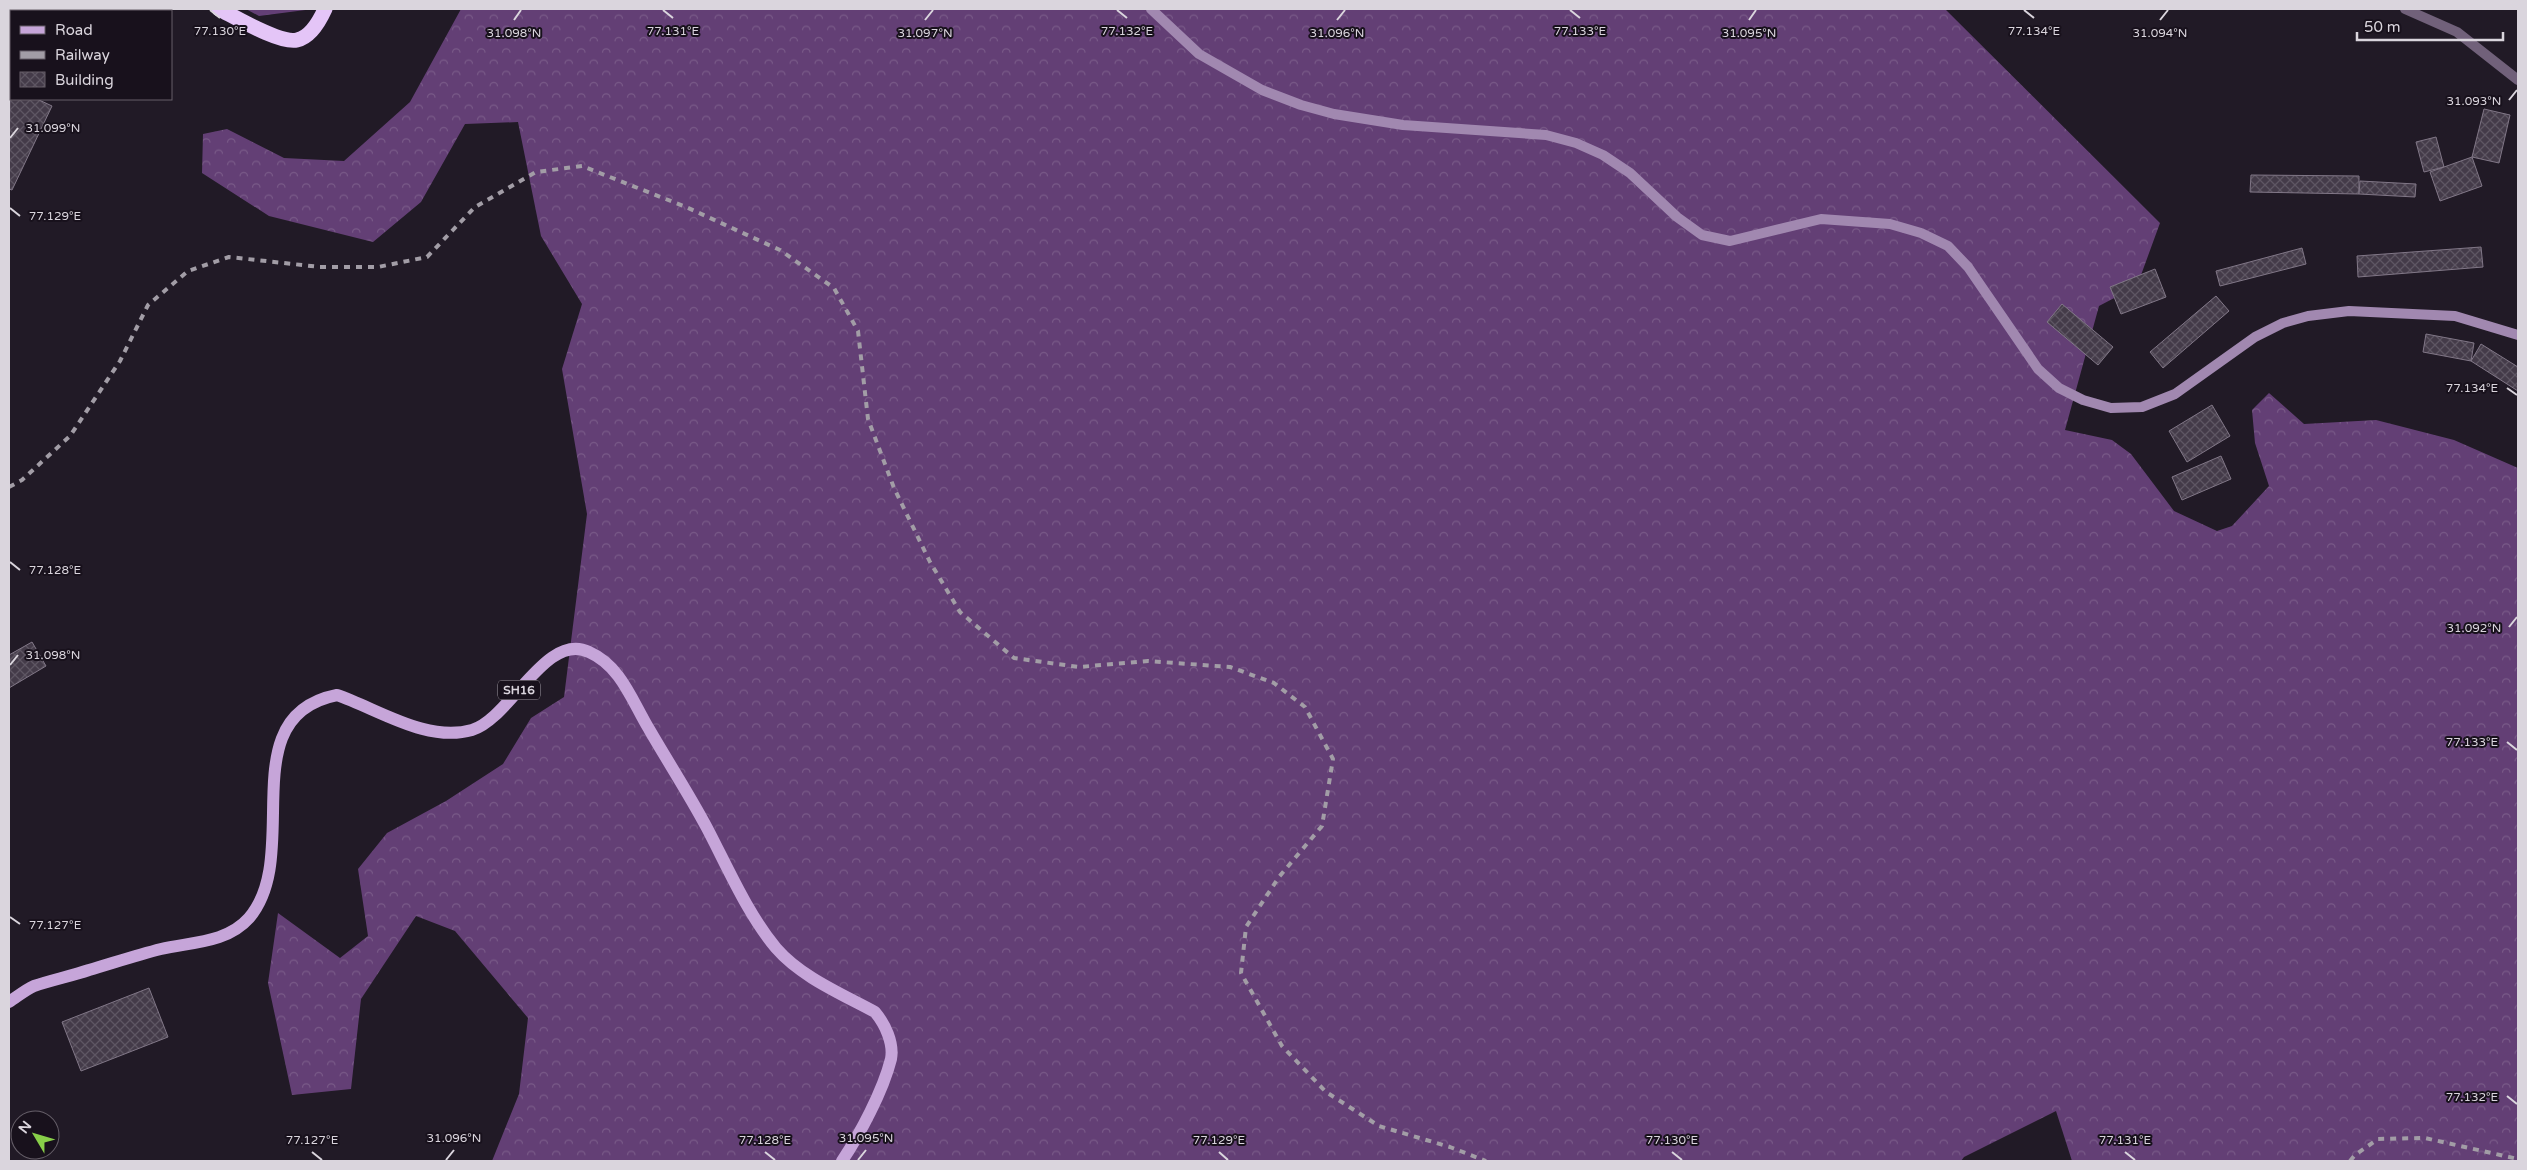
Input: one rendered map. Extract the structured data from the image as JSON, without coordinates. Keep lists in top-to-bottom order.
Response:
{
  "streets": {
    "main road": ["SH16"]
  },
  "legend": ["Road", "Railway", "Building"],
  "scale_bar": "50 m",
  "north": "top left",
  "coordinates": [
    "77.130°E",
    "77.131°E",
    "77.132°E",
    "77.134°E",
    "77.133°E",
    "31.098°N",
    "31.097°N",
    "31.096°N",
    "31.095°N",
    "31.094°N",
    "31.093°N",
    "31.099°N",
    "77.129°E",
    "77.128°E",
    "31.092°N",
    "77.127°E"
  ]
}
